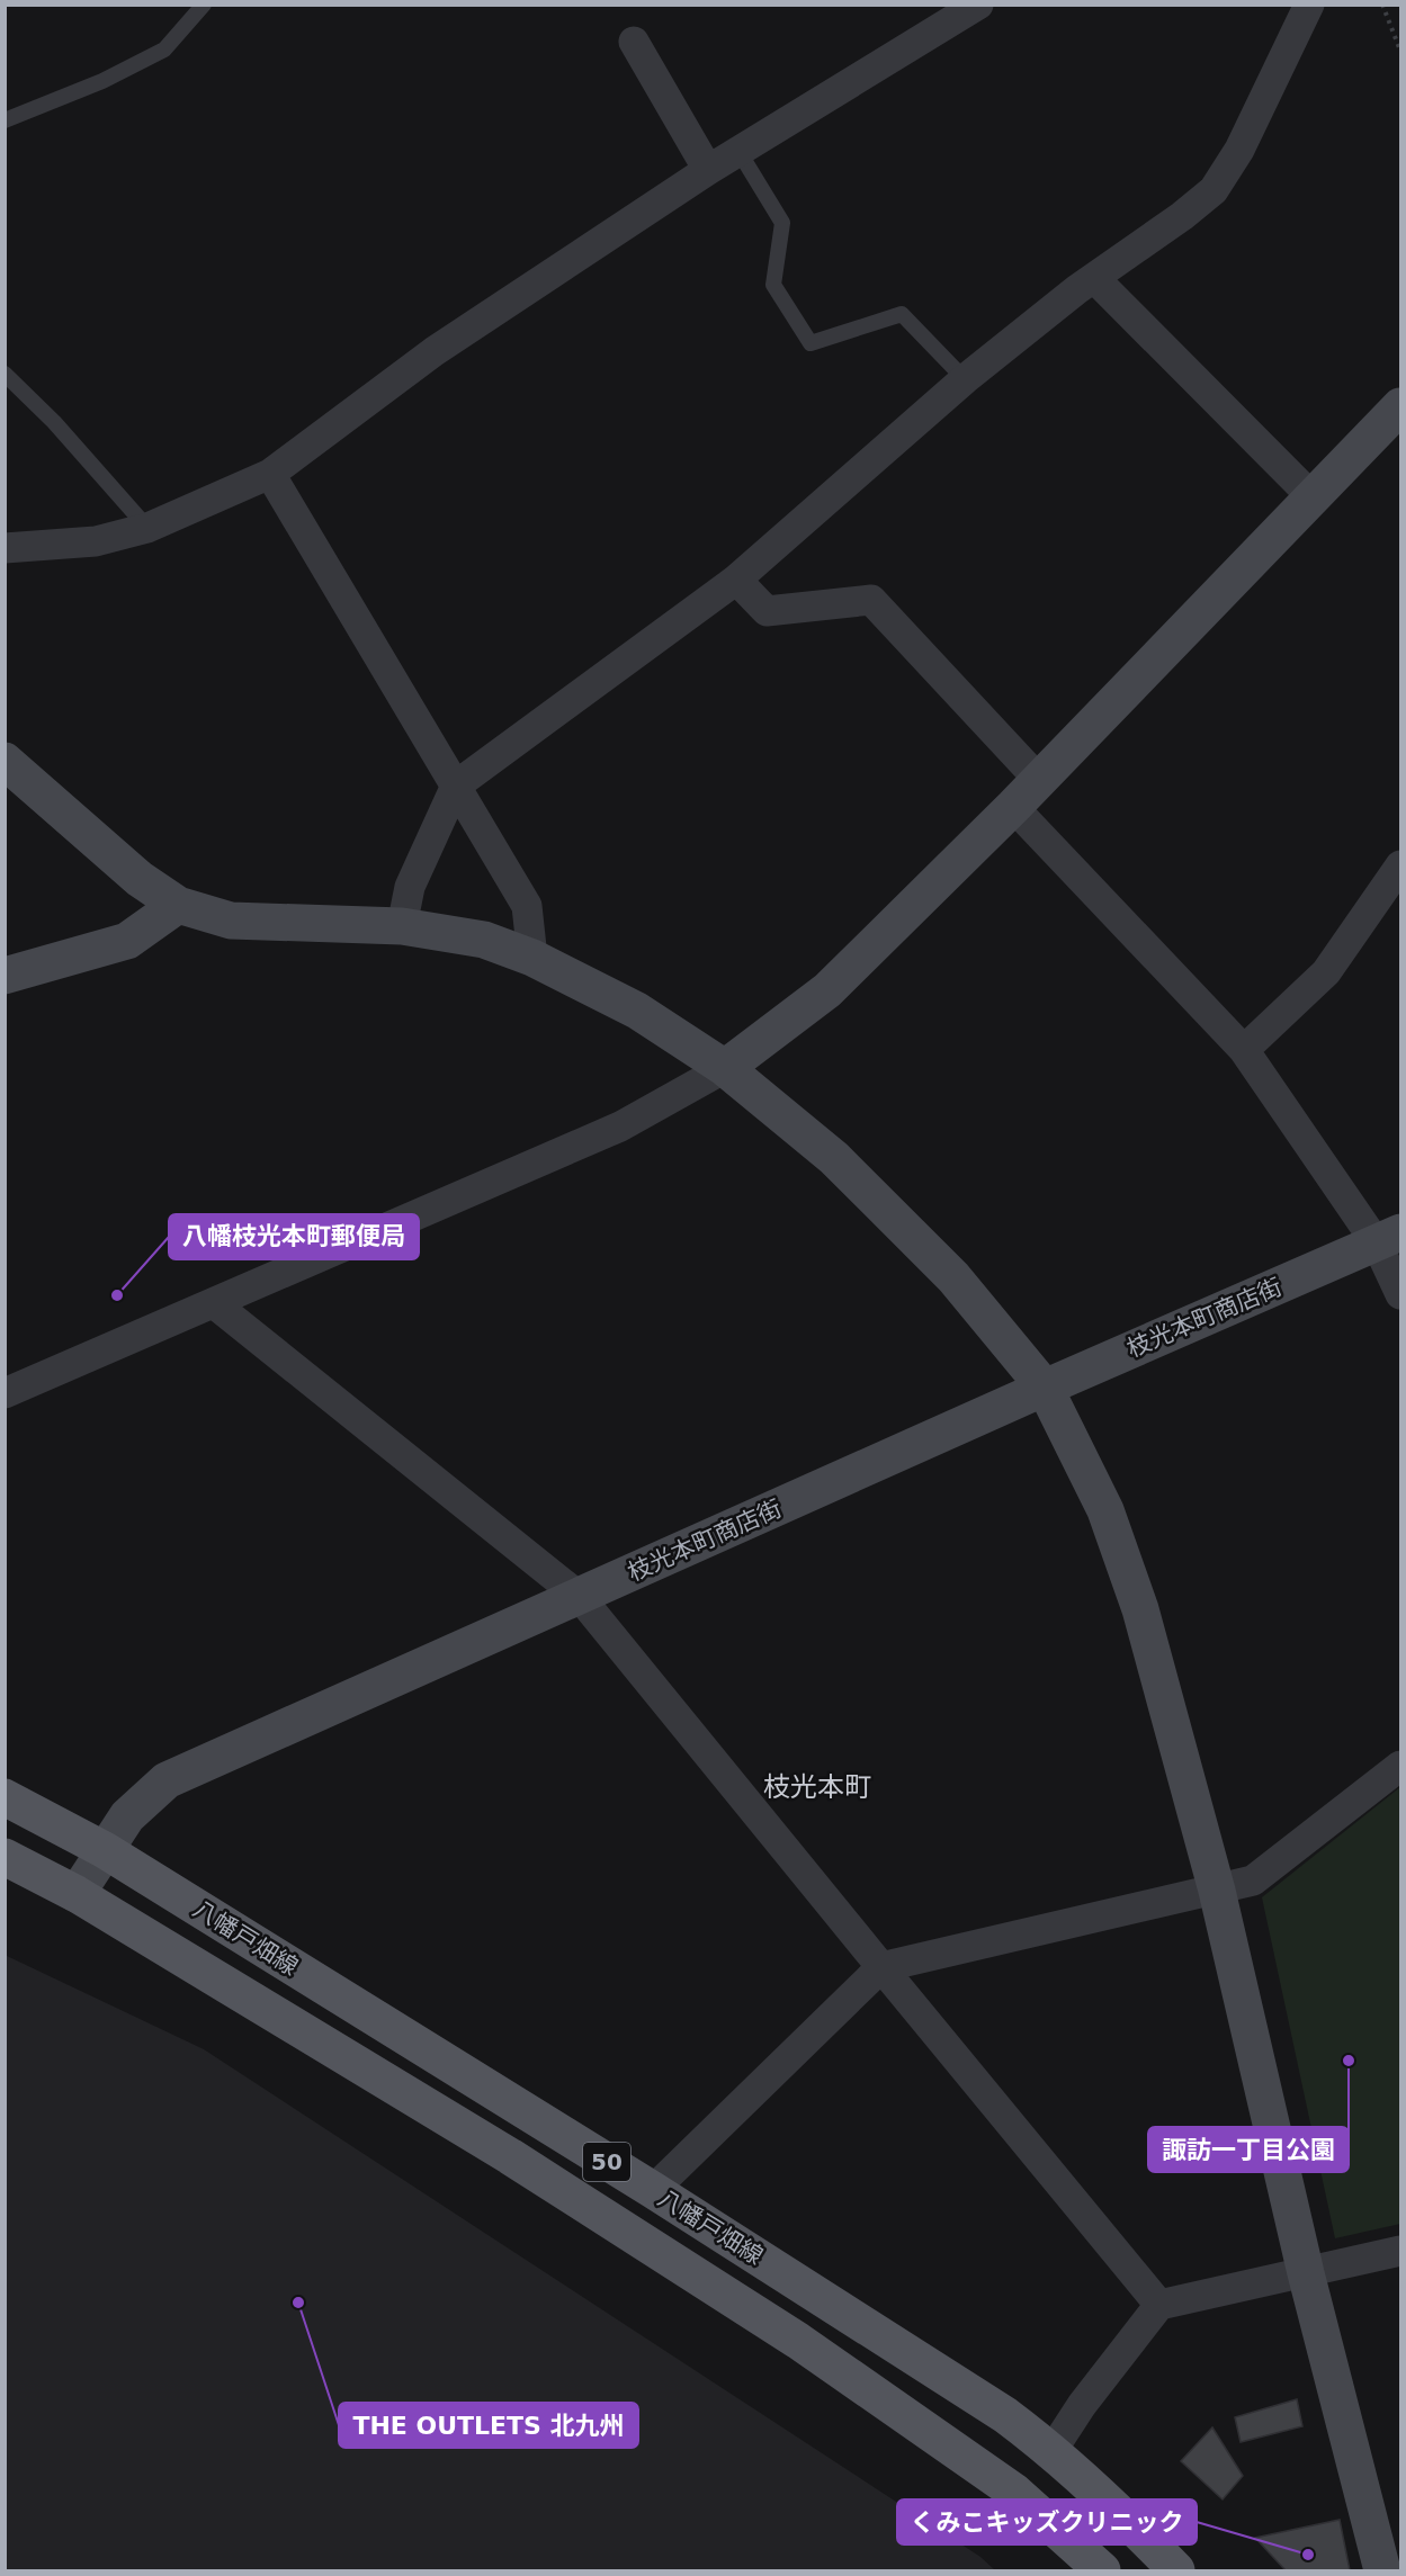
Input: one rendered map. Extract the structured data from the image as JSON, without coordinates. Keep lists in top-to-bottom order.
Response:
{
  "streets": {
    "main road": ["八幡戸畑線", "50"],
    "street": ["枝光本町商店街"]
  },
  "crossings": [
    ["枝光本町商店街", "八幡戸畑線"]
  ],
  "districts": ["枝光本町"],
  "places": [
    "八幡枝光本町郵便局",
    "諏訪一丁目公園",
    "THE OUTLETS 北九州",
    "くみこキッズクリニック"
  ]
}
